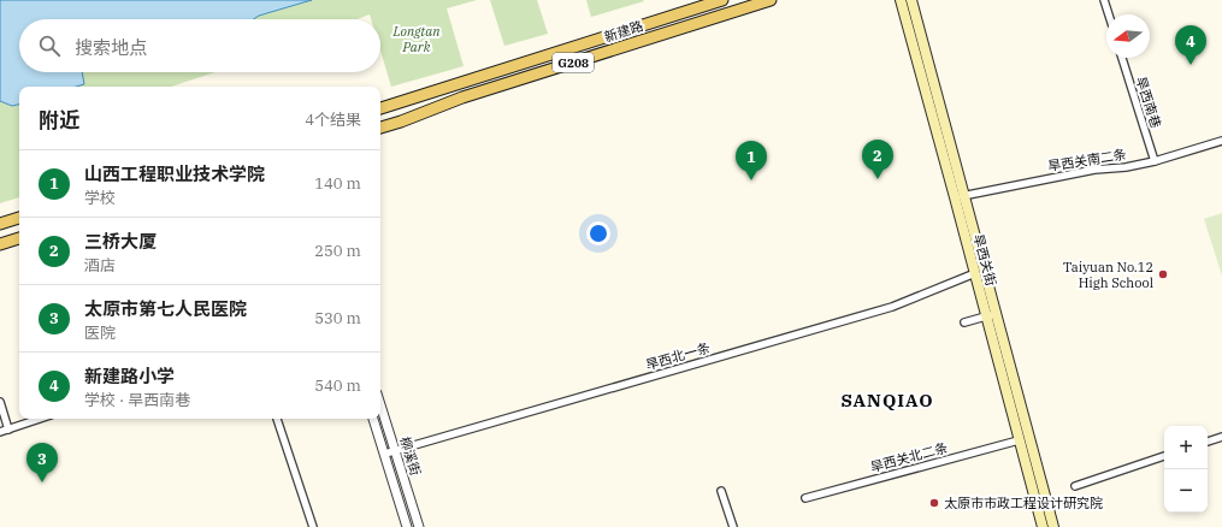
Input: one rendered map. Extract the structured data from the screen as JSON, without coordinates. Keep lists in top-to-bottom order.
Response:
{
  "streets": {
    "main road": ["新建路", "G208", "旱西关街"],
    "street": [
      "旱西南巷",
      "旱西关南二条",
      "旱西北一条",
      "柳溪街",
      "旱西关北二条"
    ]
  },
  "crossings": [
    ["旱西南巷", "旱西关南二条"],
    ["旱西关南二条", "旱西关街"],
    ["旱西关街", "旱西北一条"],
    ["旱西关街", "旱西关北二条"],
    ["旱西北一条", "柳溪街"]
  ],
  "districts": ["SANQIAO"],
  "parks": ["Longtan Park"],
  "places": ["Taiyuan No.12 High School", "太原市市政工程设计研究院"],
  "north": "left",
  "page": {
    "search": "搜索地点",
    "pins": [
      "4",
      "2",
      "1",
      "3"
    ],
    "heading": ["附近", "4个结果"],
    "list": [
      {
        "mark": "1",
        "name": "山西工程职业技术学院",
        "note": "学校",
        "value": "140 m"
      },
      {
        "mark": "2",
        "name": "三桥大厦",
        "note": "酒店",
        "value": "250 m"
      },
      {
        "mark": "3",
        "name": "太原市第七人民医院",
        "note": "医院",
        "value": "530 m"
      },
      {
        "mark": "4",
        "name": "新建路小学",
        "note": "学校 · 旱西南巷",
        "value": "540 m"
      }
    ],
    "map_buttons": ["+", "−"]
  }
}
